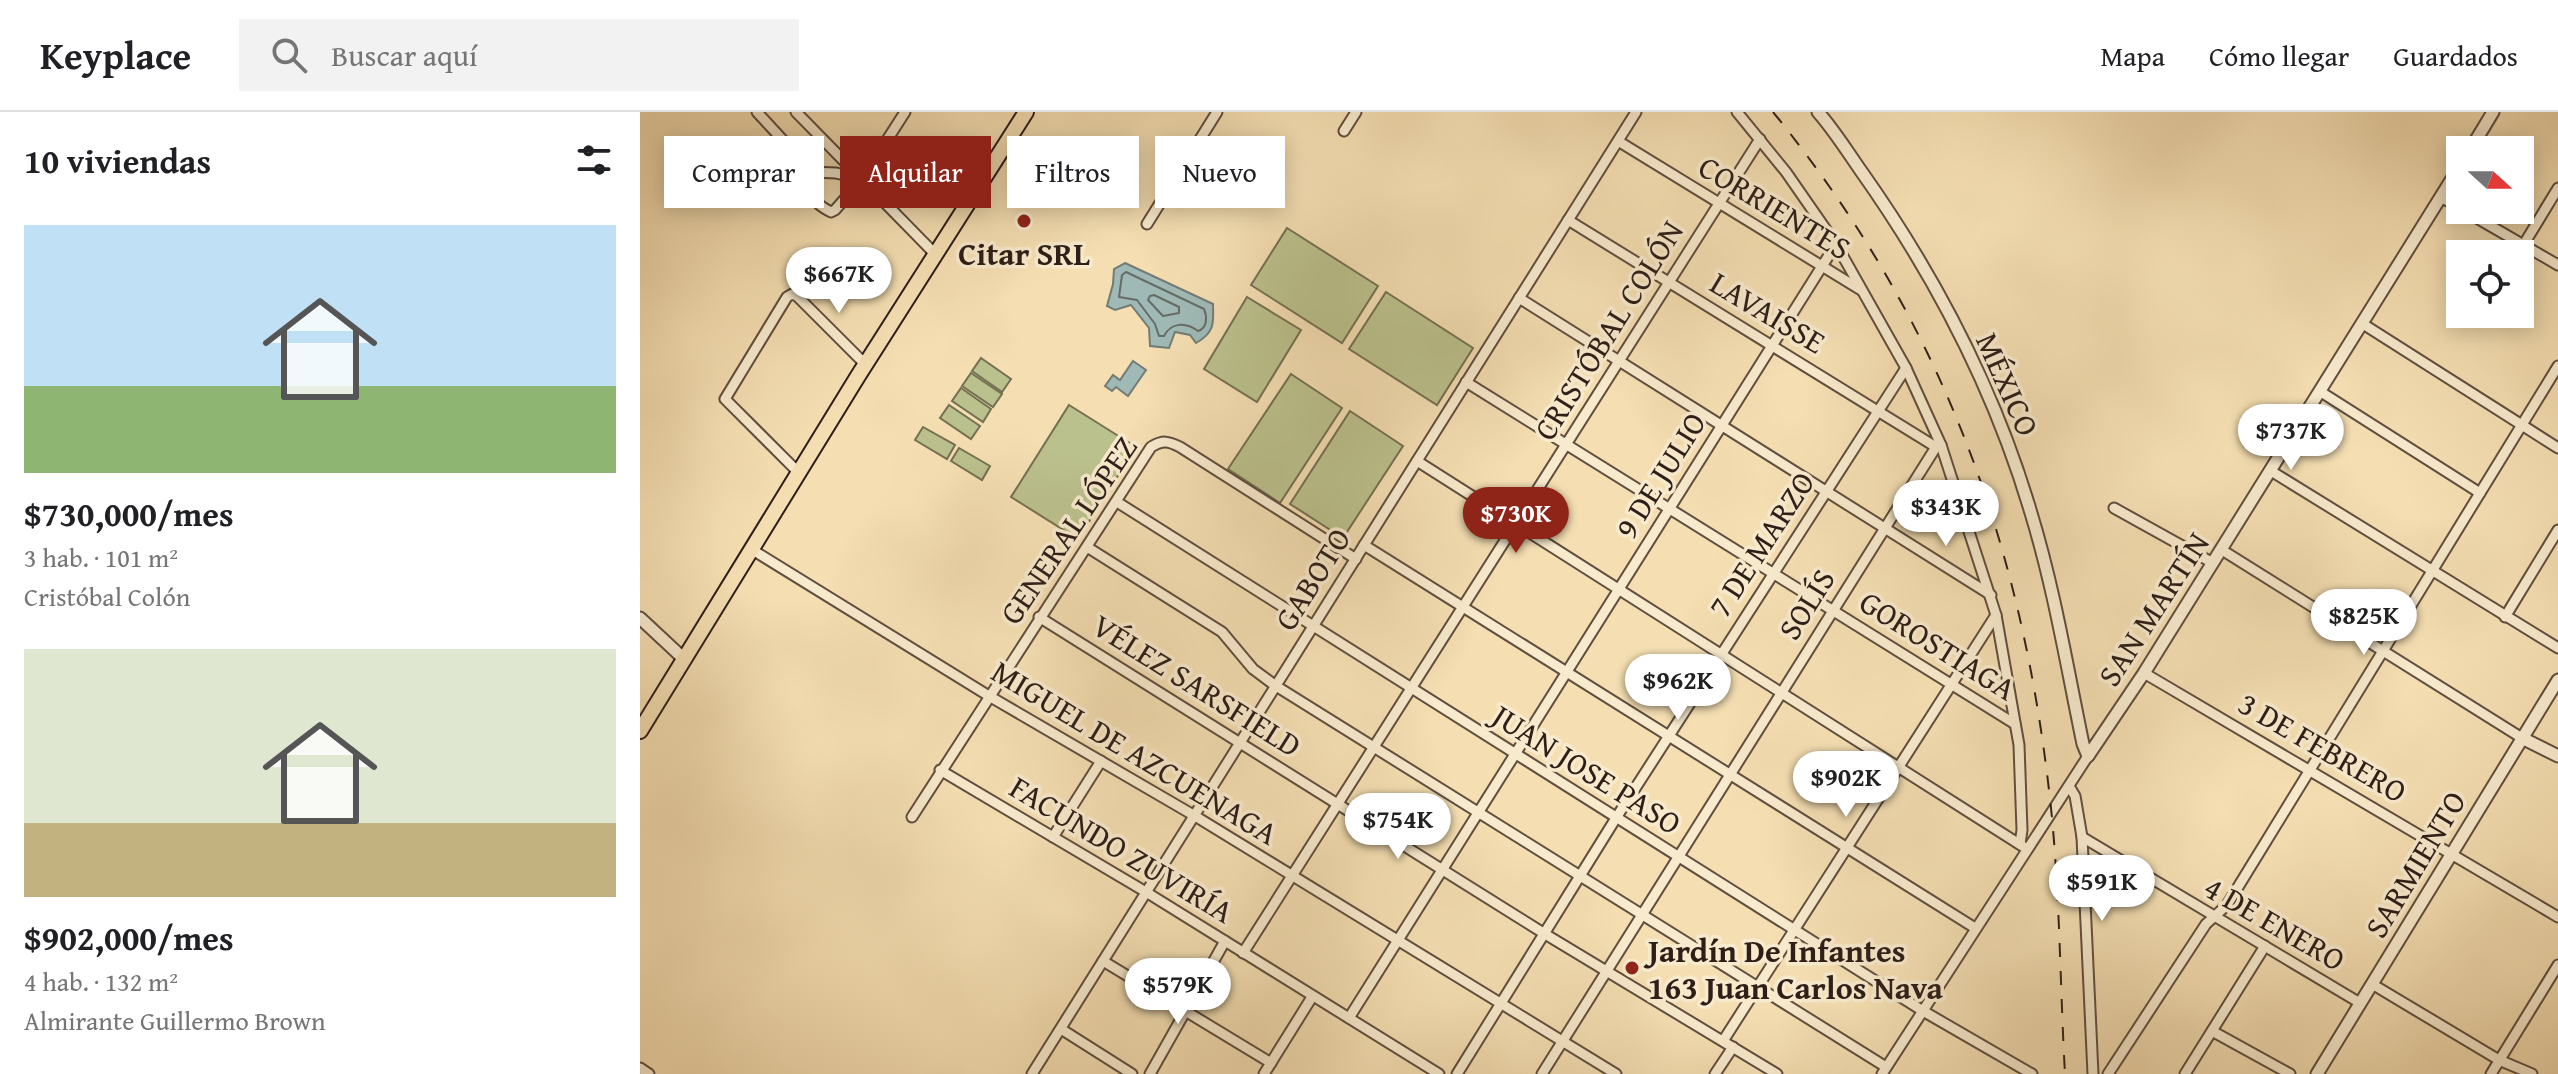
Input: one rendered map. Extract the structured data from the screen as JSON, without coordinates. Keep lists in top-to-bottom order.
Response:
{
  "streets": {
    "street": [
      "CORRIENTES",
      "LAVAISSE",
      "CRISTÓBAL COLÓN",
      "MÉXICO",
      "9 DE JULIO",
      "GENERAL LÓPEZ",
      "7 DE MARZO",
      "GABOTO",
      "SOLÍS",
      "SAN MARTÍN",
      "GOROSTIAGA",
      "VÉLEZ SARSFIELD",
      "3 DE FEBRERO",
      "MIGUEL DE AZCUENAGA",
      "JUAN JOSE PASO",
      "FACUNDO ZUVIRÍA",
      "SARMIENTO",
      "4 DE ENERO"
    ]
  },
  "crossings": [
    ["CORRIENTES", "CRISTÓBAL COLÓN"],
    ["CORRIENTES", "9 DE JULIO"],
    ["CORRIENTES", "GABOTO"],
    ["LAVAISSE", "CRISTÓBAL COLÓN"],
    ["LAVAISSE", "9 DE JULIO"],
    ["LAVAISSE", "7 DE MARZO"],
    ["LAVAISSE", "GABOTO"],
    ["LAVAISSE", "SOLÍS"],
    ["CRISTÓBAL COLÓN", "GOROSTIAGA"],
    ["CRISTÓBAL COLÓN", "VÉLEZ SARSFIELD"],
    ["CRISTÓBAL COLÓN", "MIGUEL DE AZCUENAGA"],
    ["CRISTÓBAL COLÓN", "JUAN JOSE PASO"],
    ["CRISTÓBAL COLÓN", "FACUNDO ZUVIRÍA"],
    ["MÉXICO", "SAN MARTÍN"],
    ["9 DE JULIO", "GOROSTIAGA"],
    ["9 DE JULIO", "VÉLEZ SARSFIELD"],
    ["9 DE JULIO", "MIGUEL DE AZCUENAGA"],
    ["9 DE JULIO", "JUAN JOSE PASO"],
    ["9 DE JULIO", "FACUNDO ZUVIRÍA"],
    ["GENERAL LÓPEZ", "GABOTO"],
    ["GENERAL LÓPEZ", "VÉLEZ SARSFIELD"],
    ["GENERAL LÓPEZ", "MIGUEL DE AZCUENAGA"],
    ["GENERAL LÓPEZ", "JUAN JOSE PASO"],
    ["GENERAL LÓPEZ", "FACUNDO ZUVIRÍA"],
    ["7 DE MARZO", "GOROSTIAGA"],
    ["7 DE MARZO", "VÉLEZ SARSFIELD"],
    ["7 DE MARZO", "MIGUEL DE AZCUENAGA"],
    ["7 DE MARZO", "JUAN JOSE PASO"],
    ["GABOTO", "GOROSTIAGA"],
    ["GABOTO", "VÉLEZ SARSFIELD"],
    ["GABOTO", "MIGUEL DE AZCUENAGA"],
    ["GABOTO", "JUAN JOSE PASO"],
    ["GABOTO", "FACUNDO ZUVIRÍA"],
    ["SOLÍS", "GOROSTIAGA"],
    ["SOLÍS", "VÉLEZ SARSFIELD"],
    ["SOLÍS", "MIGUEL DE AZCUENAGA"],
    ["SOLÍS", "JUAN JOSE PASO"],
    ["SAN MARTÍN", "3 DE FEBRERO"],
    ["SAN MARTÍN", "JUAN JOSE PASO"],
    ["3 DE FEBRERO", "SARMIENTO"],
    ["SARMIENTO", "4 DE ENERO"]
  ],
  "places": ["Citar SRL", "Jardín De Infantes 163 Juan Carlos Nava"],
  "north": "right",
  "page": {
    "header": "Keyplace",
    "search": "Buscar aquí",
    "nav": ["Mapa", "Cómo llegar", "Guardados"],
    "heading": "10 viviendas",
    "chip": [
      "Comprar",
      "Alquilar",
      "Filtros",
      "Nuevo"
    ],
    "list": [
      {
        "name": "$730,000/mes",
        "note": "3 hab. · 101 m² · Cristóbal Colón"
      },
      {
        "name": "$902,000/mes",
        "note": "4 hab. · 132 m² · Almirante Guillermo Brown"
      }
    ],
    "price": [
      "$667K",
      "$737K",
      "$343K",
      "$730K",
      "$825K",
      "$962K",
      "$902K",
      "$754K",
      "$591K",
      "$579K"
    ]
  }
}
